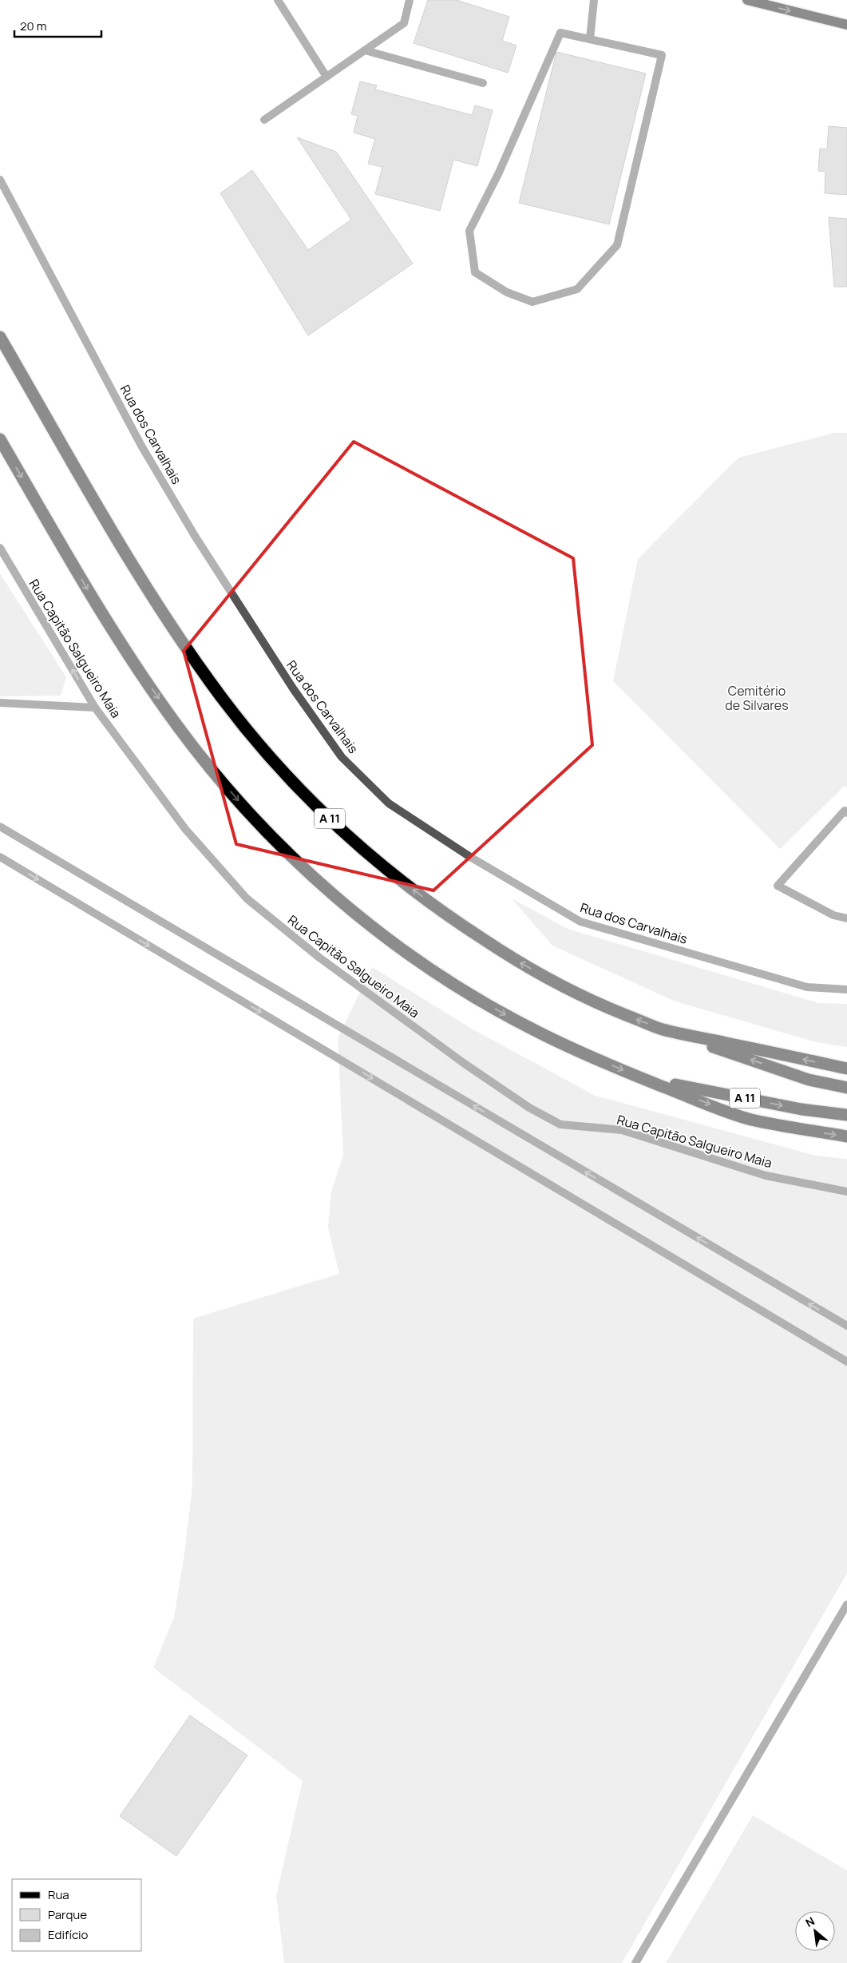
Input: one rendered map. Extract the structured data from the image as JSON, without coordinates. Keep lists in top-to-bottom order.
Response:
{
  "streets": {
    "highway": ["A 11"],
    "street": ["Rua dos Carvalhais", "Rua Capitão Salgueiro Maia"]
  },
  "parks": ["Cemitério de Silvares"],
  "legend": ["Rua", "Parque", "Edifício"],
  "scale_bar": "20 m",
  "north": "top left"
}
